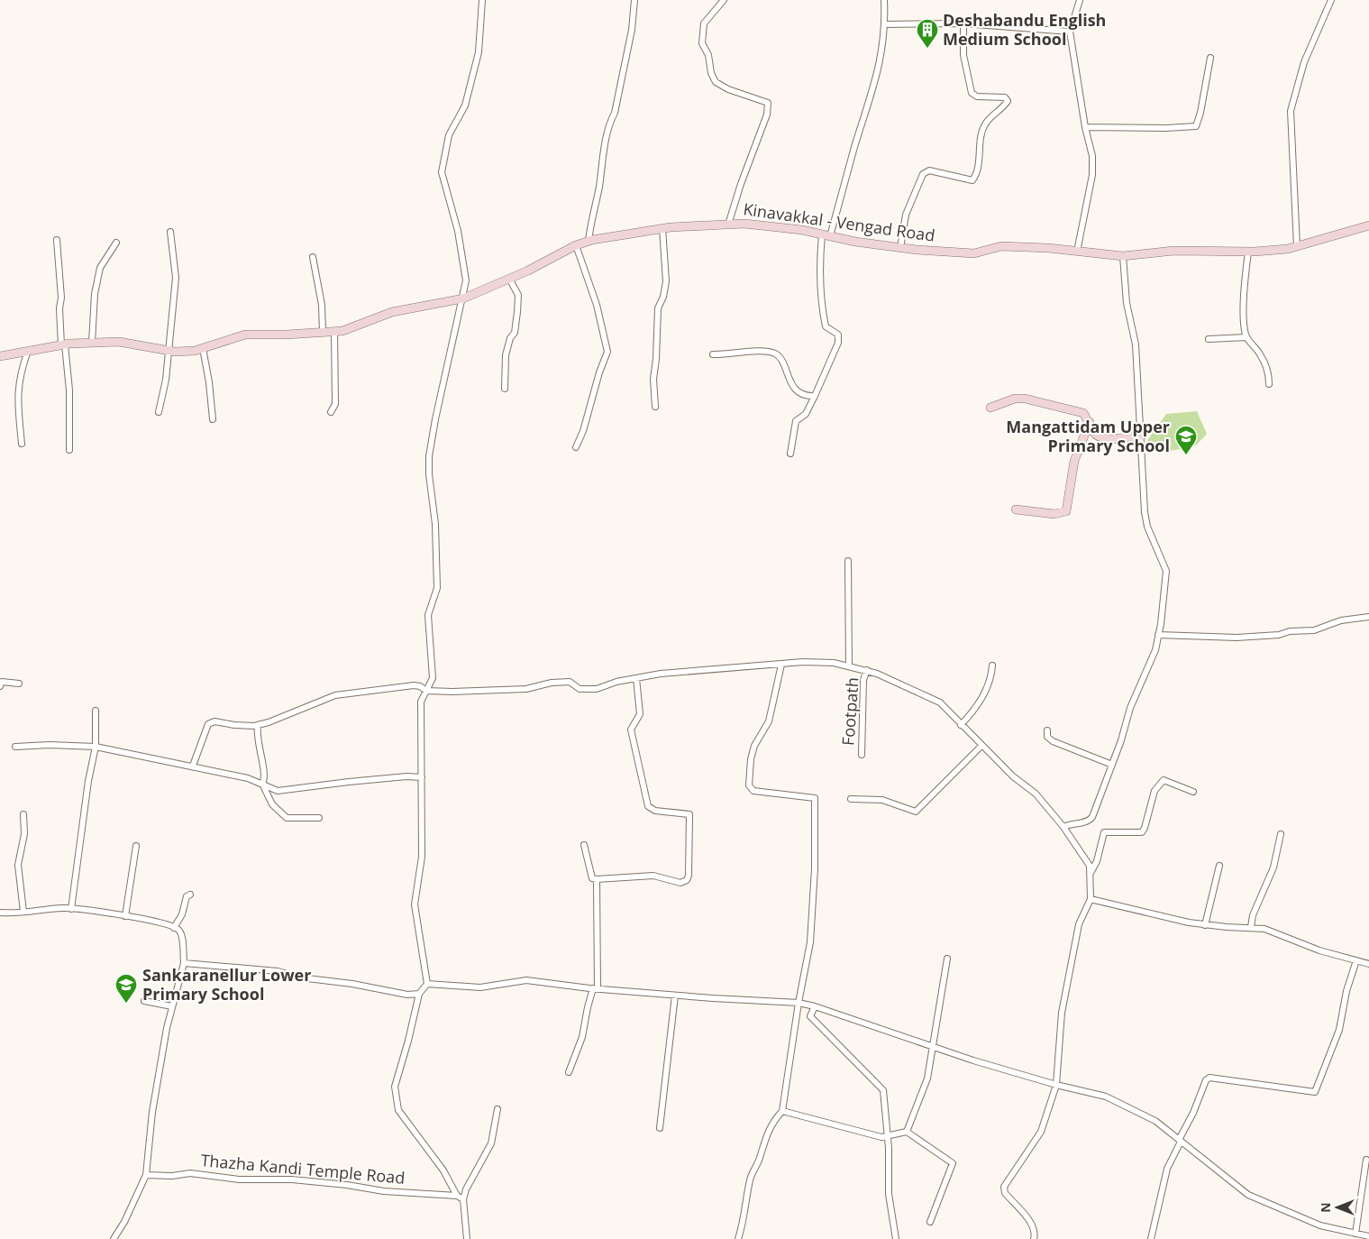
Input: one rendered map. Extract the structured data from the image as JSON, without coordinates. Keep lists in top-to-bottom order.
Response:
{
  "streets": {
    "main road": ["Kinavakkal - Vengad Road"],
    "street": ["Footpath", "Thazha Kandi Temple Road"]
  },
  "places": {
    "building": ["Deshabandu English Medium School"],
    "school or university": ["Mangattidam Upper Primary School", "Sankaranellur Lower Primary School"]
  },
  "north": "left"
}
